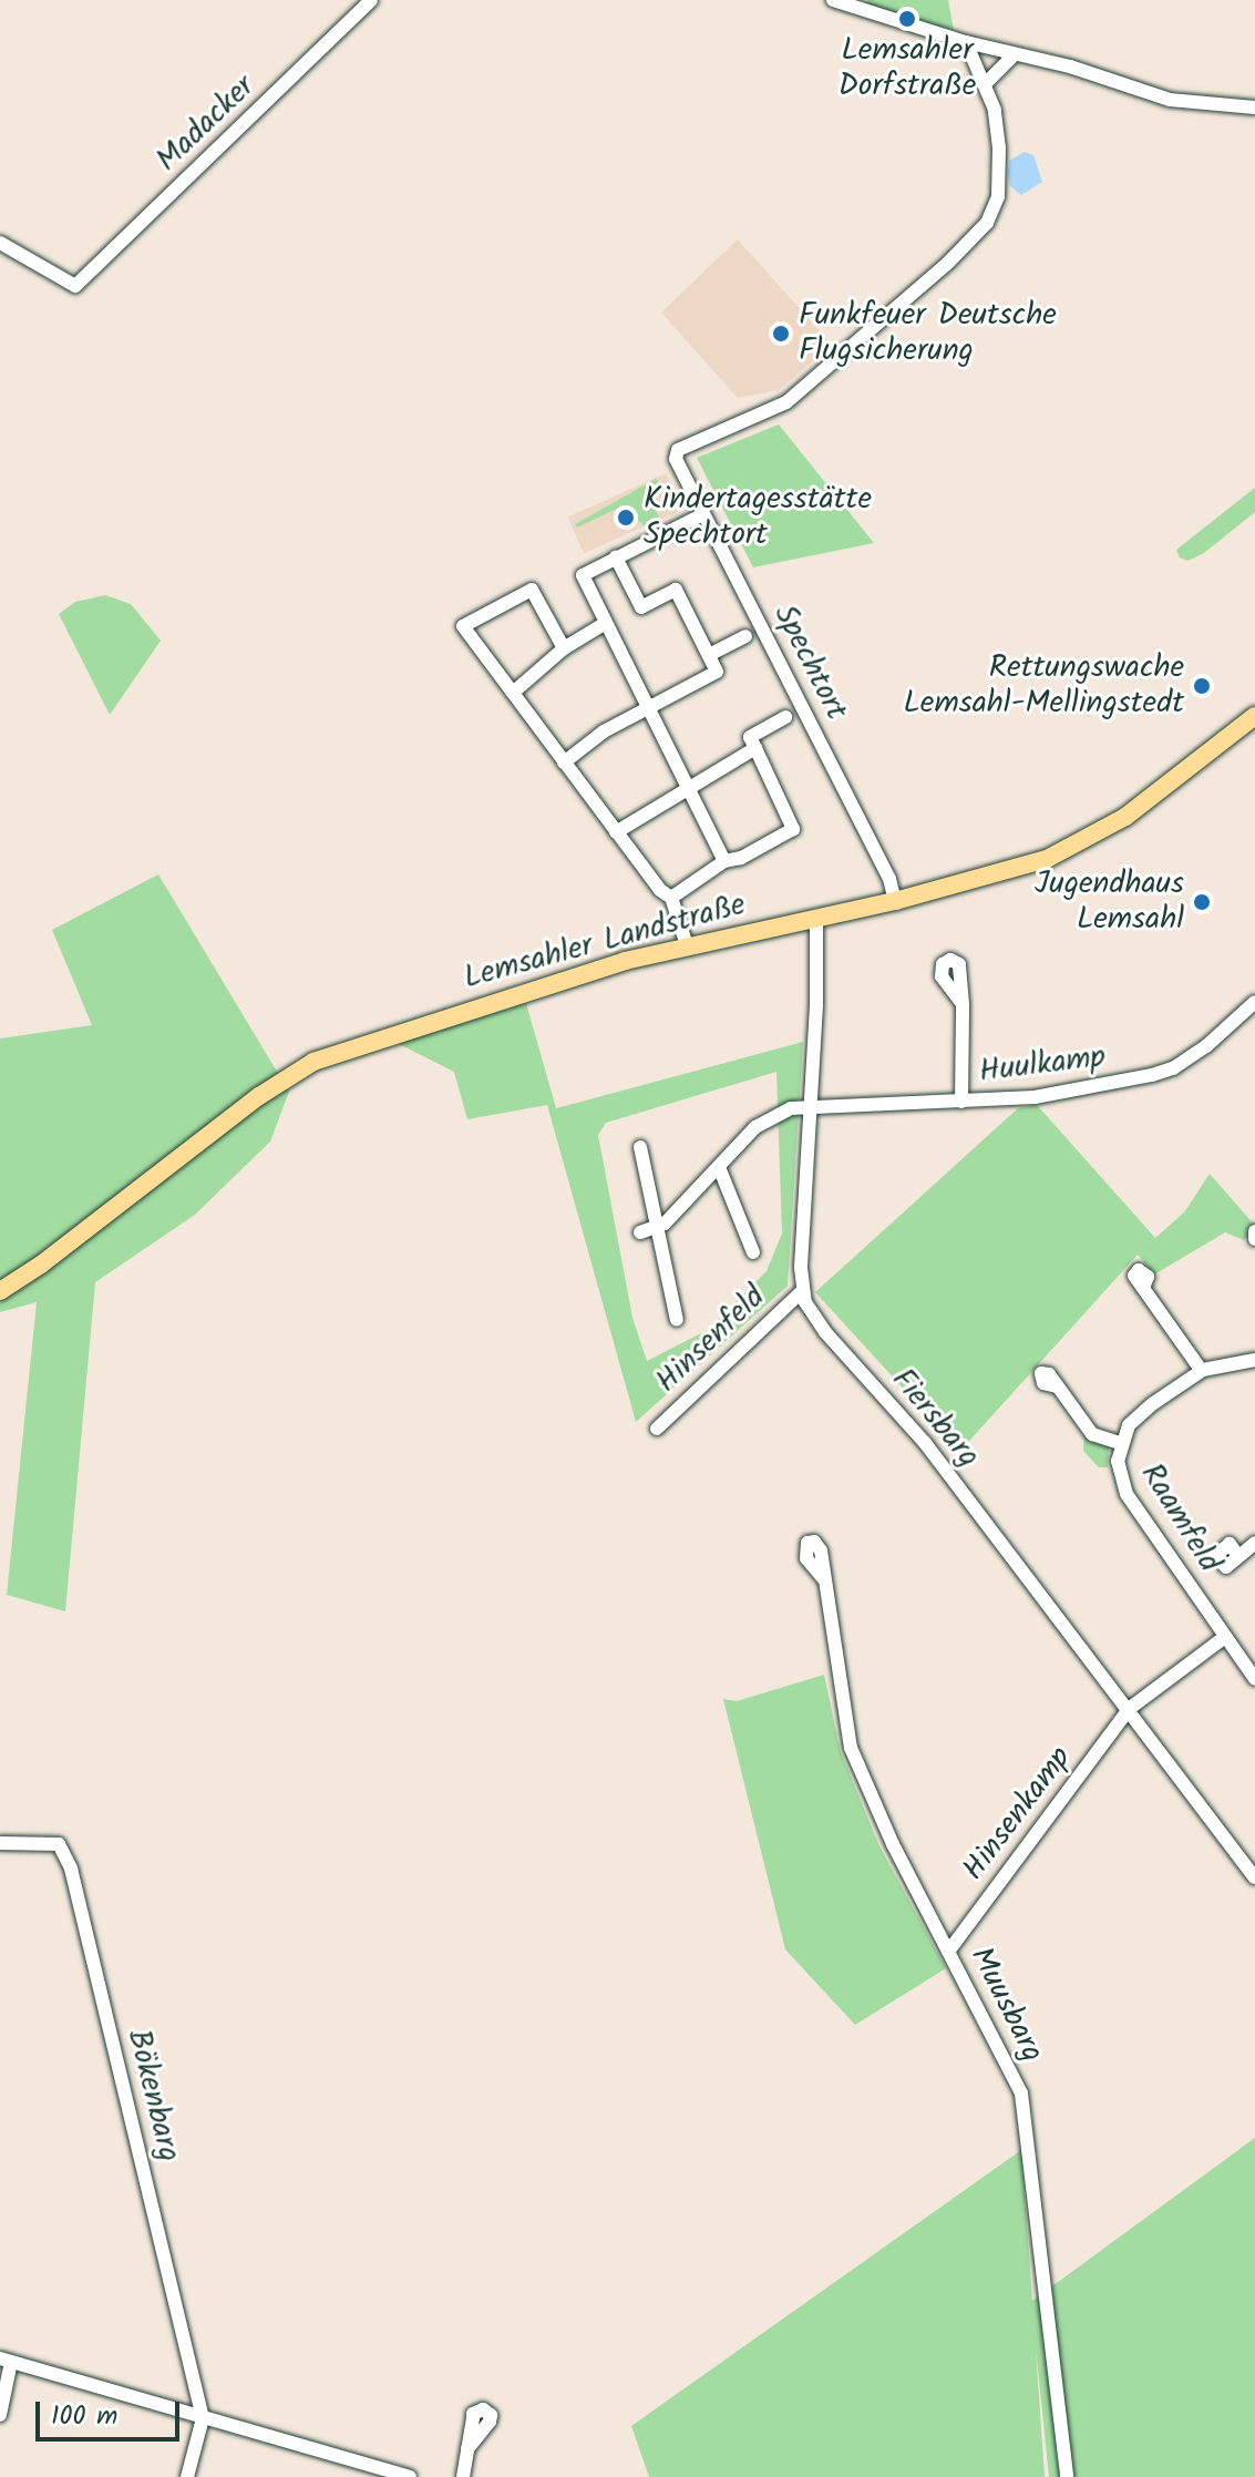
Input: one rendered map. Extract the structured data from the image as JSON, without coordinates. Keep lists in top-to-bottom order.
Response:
{
  "streets": {
    "main road": ["Lemsahler Landstraße"],
    "street": [
      "Madacker",
      "Spechtort",
      "Huulkamp",
      "Hinsenfeld",
      "Fiersbarg",
      "Raamfeld",
      "Hinsenkamp",
      "Muusbarg",
      "Bökenbarg"
    ]
  },
  "crossings": [
    ["Spechtort", "Lemsahler Landstraße"],
    ["Hinsenfeld", "Fiersbarg"],
    ["Fiersbarg", "Hinsenkamp"],
    ["Raamfeld", "Hinsenkamp"],
    ["Hinsenkamp", "Muusbarg"]
  ],
  "places": [
    "Lemsahler Dorfstraße",
    "Funkfeuer Deutsche Flugsicherung",
    "Kindertagesstätte Spechtort",
    "Rettungswache Lemsahl-Mellingstedt",
    "Jugendhaus Lemsahl"
  ],
  "scale_bar": "100 m"
}
